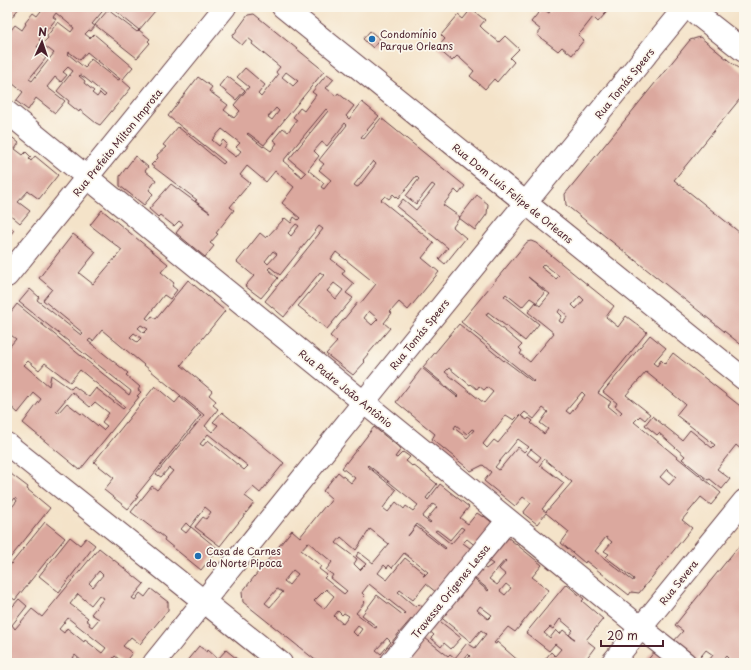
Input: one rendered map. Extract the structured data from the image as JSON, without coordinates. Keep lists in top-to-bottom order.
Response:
{
  "streets": {
    "street": [
      "Rua Tomás Speers",
      "Rua Prefeito Milton Improta",
      "Rua Dom Luís Felipe de Orleans",
      "Rua Padre João Antônio",
      "Rua Severa",
      "Travessa Orígenes Lessa"
    ]
  },
  "crossings": [
    ["Rua Tomás Speers", "Rua Dom Luís Felipe de Orleans"],
    ["Rua Tomás Speers", "Rua Padre João Antônio"],
    ["Rua Prefeito Milton Improta", "Rua Padre João Antônio"],
    ["Rua Padre João Antônio", "Rua Severa"],
    ["Rua Padre João Antônio", "Travessa Orígenes Lessa"]
  ],
  "places": ["Condomínio Parque Orleans", "Casa de Carnes do Norte Pipoca"],
  "scale_bar": "20 m",
  "north": "top"
}
